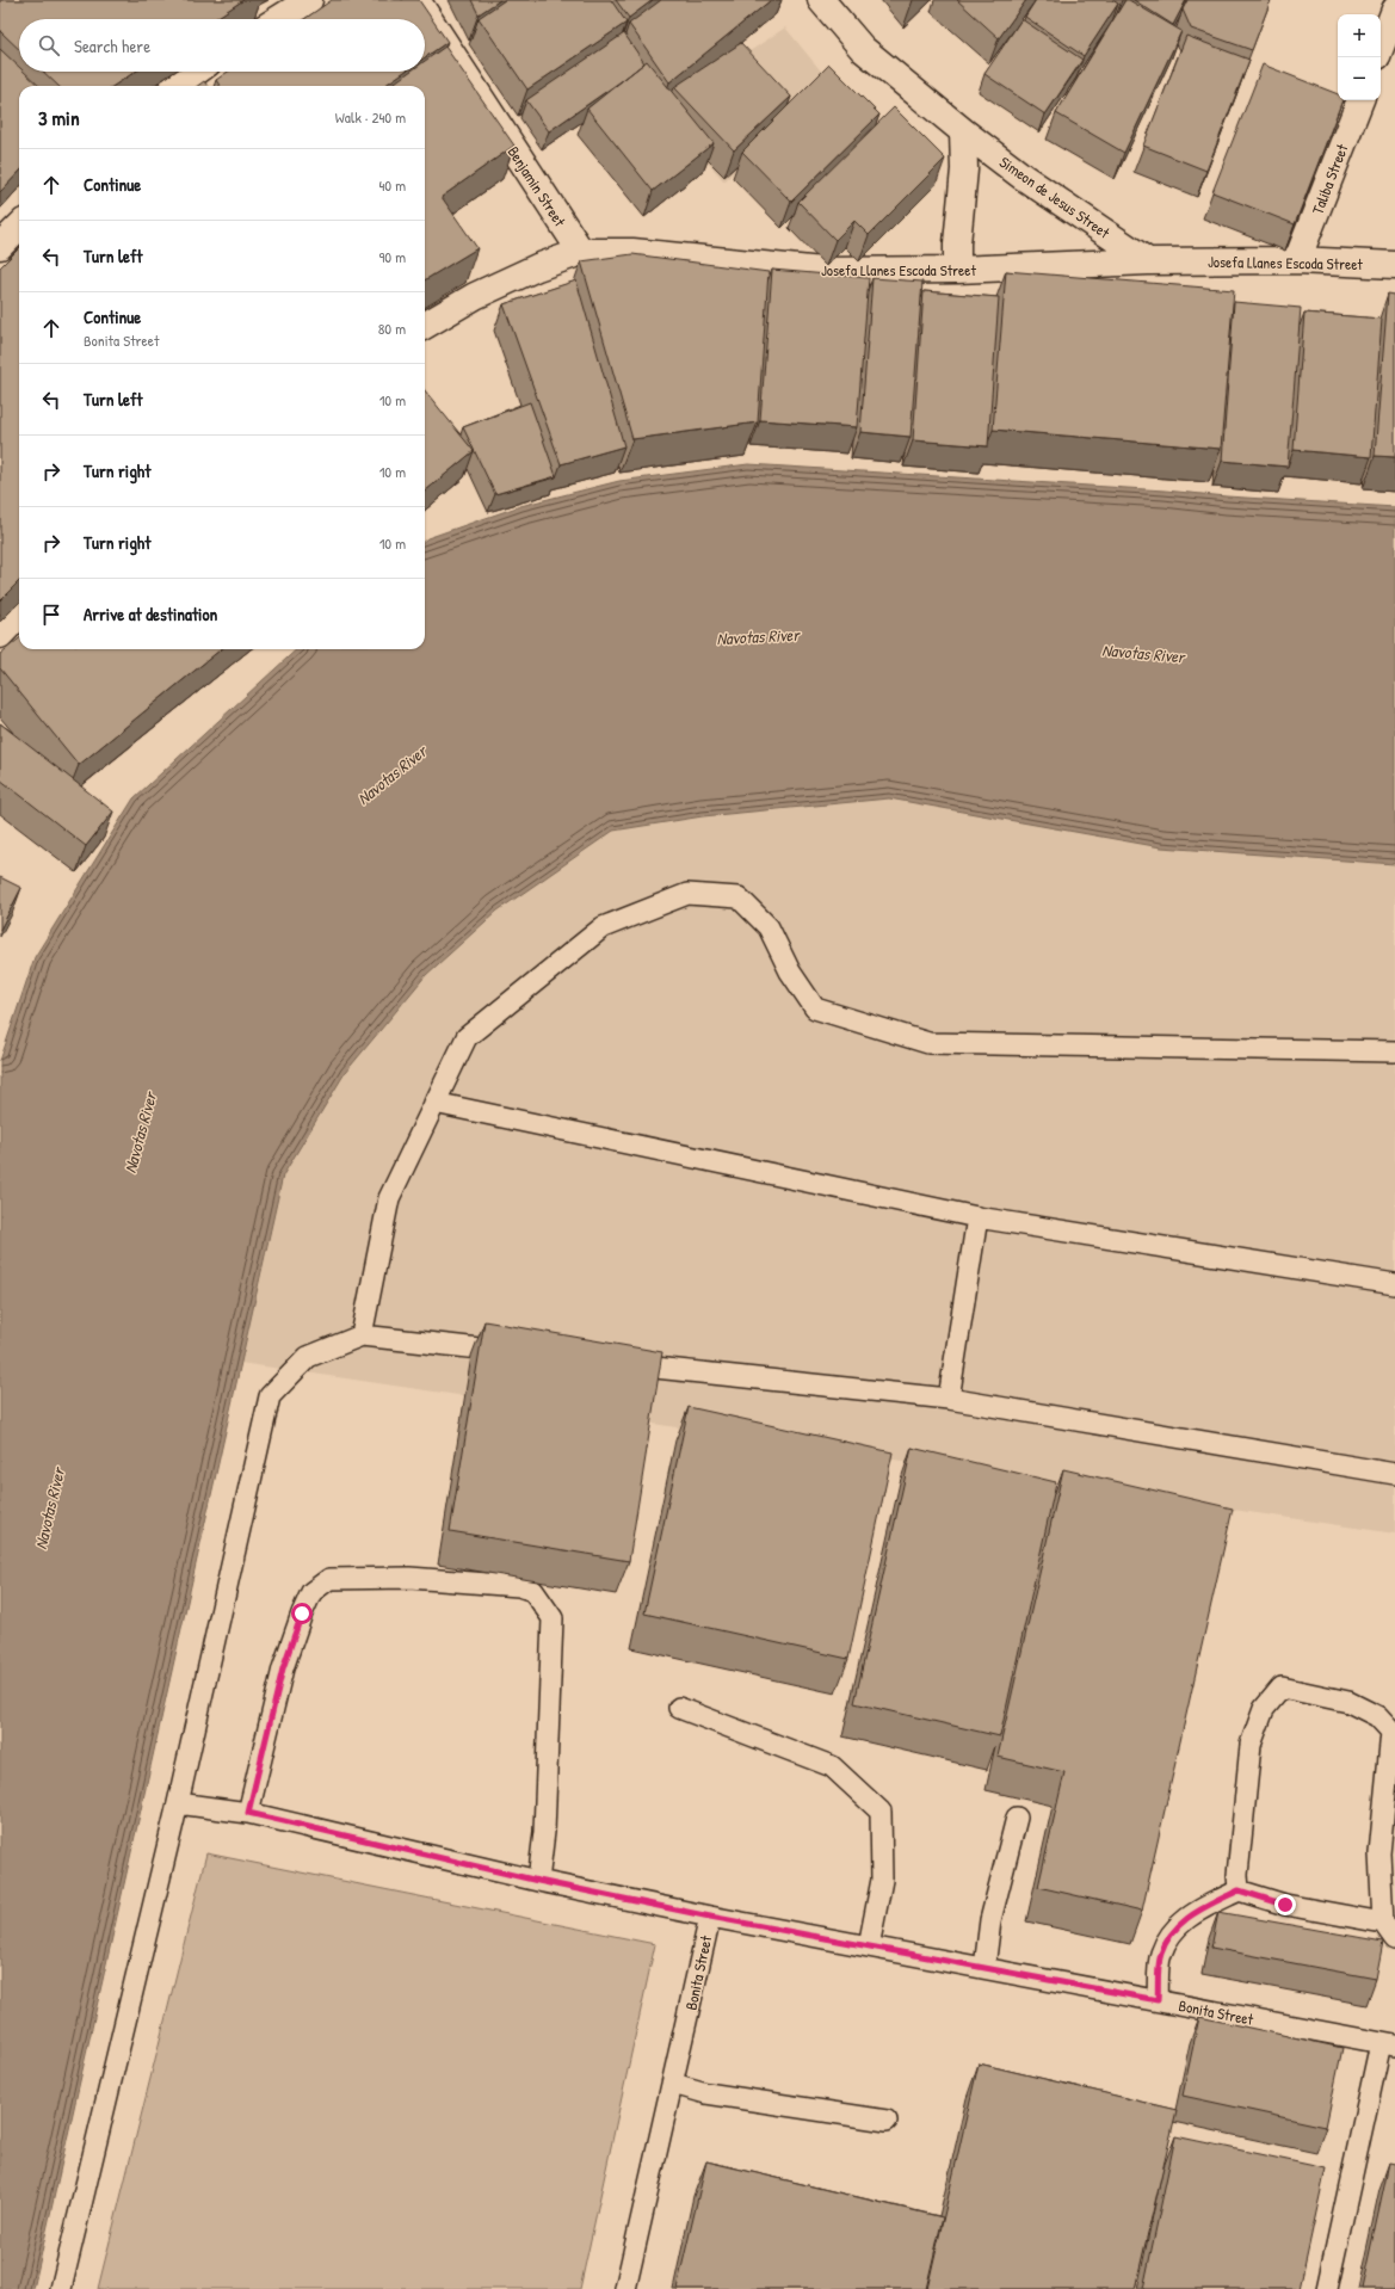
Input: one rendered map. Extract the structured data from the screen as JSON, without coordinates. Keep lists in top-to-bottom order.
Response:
{
  "streets": {
    "street": [
      "Taliba Street",
      "Benjamin Street",
      "Simeon de Jesus Street",
      "Josefa Llanes Escoda Street"
    ],
    "lane": ["Bonita Street"]
  },
  "crossings": [
    ["Taliba Street", "Josefa Llanes Escoda Street"],
    ["Benjamin Street", "Josefa Llanes Escoda Street"],
    ["Simeon de Jesus Street", "Josefa Llanes Escoda Street"]
  ],
  "water": ["Navotas River"],
  "page": {
    "map_buttons": ["+", "−"],
    "search": "Search here",
    "heading": ["3 min", "Walk · 240 m"],
    "list": [
      ["Continue", "40 m"],
      ["Turn left", "90 m"],
      ["Continue", "Bonita Street", "80 m"],
      ["Turn left", "10 m"],
      ["Turn right", "10 m"],
      ["Turn right", "10 m"],
      "Arrive at destination"
    ]
  }
}
